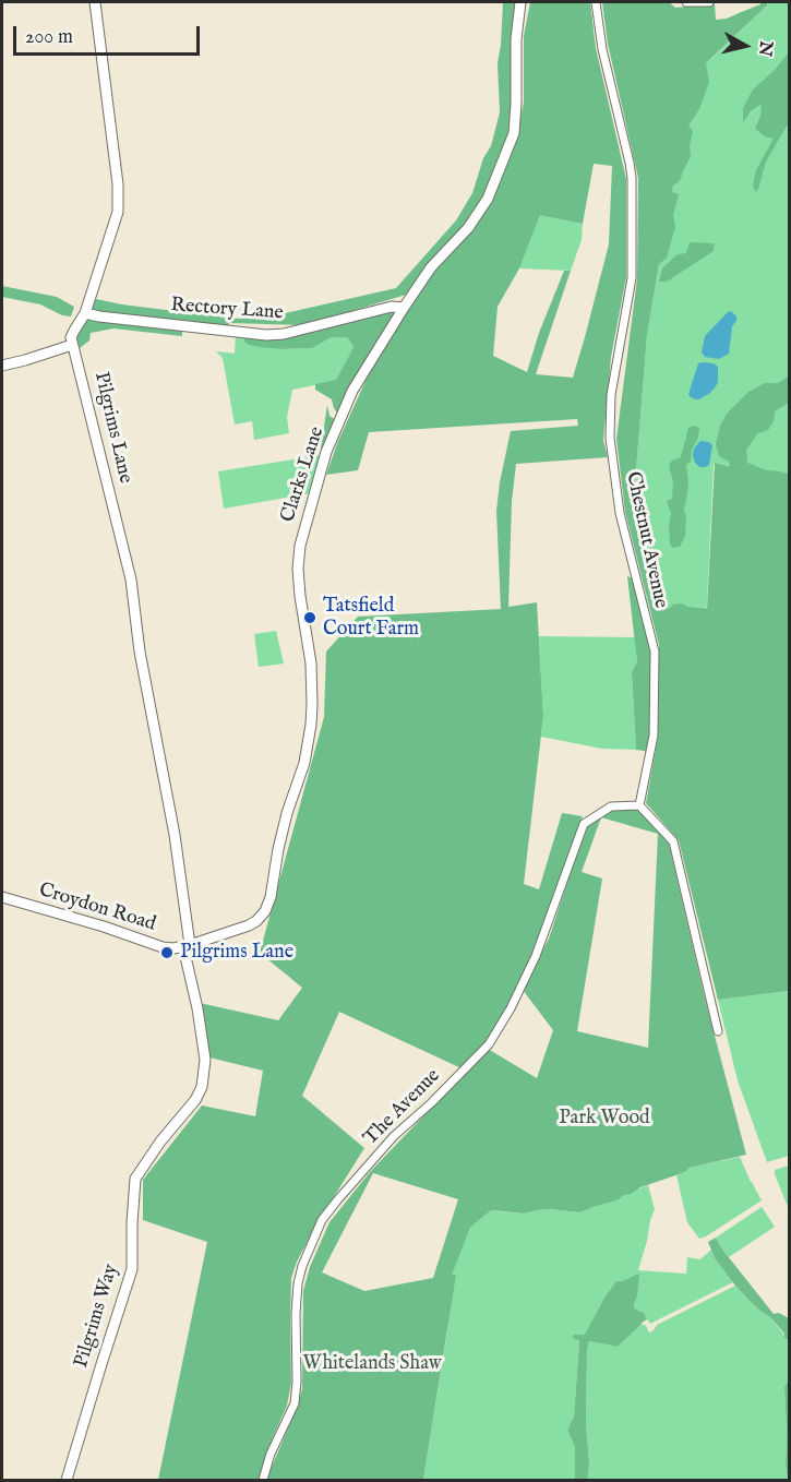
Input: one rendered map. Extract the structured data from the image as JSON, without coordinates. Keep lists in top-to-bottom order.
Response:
{
  "streets": {
    "street": [
      "Rectory Lane",
      "Pilgrims Lane",
      "Clarks Lane",
      "Chestnut Avenue",
      "Croydon Road",
      "The Avenue",
      "Pilgrims Way"
    ]
  },
  "crossings": [
    ["Rectory Lane", "Clarks Lane"],
    ["Pilgrims Lane", "Clarks Lane"],
    ["Pilgrims Lane", "Croydon Road"],
    ["Pilgrims Lane", "Pilgrims Way"],
    ["Clarks Lane", "Croydon Road"],
    ["Clarks Lane", "Pilgrims Way"],
    ["Chestnut Avenue", "The Avenue"],
    ["Croydon Road", "Pilgrims Way"]
  ],
  "parks": ["Park Wood", "Whitelands Shaw"],
  "places": ["Tatsfield Court Farm", "Pilgrims Lane"],
  "scale_bar": "200 m",
  "north": "right"
}
